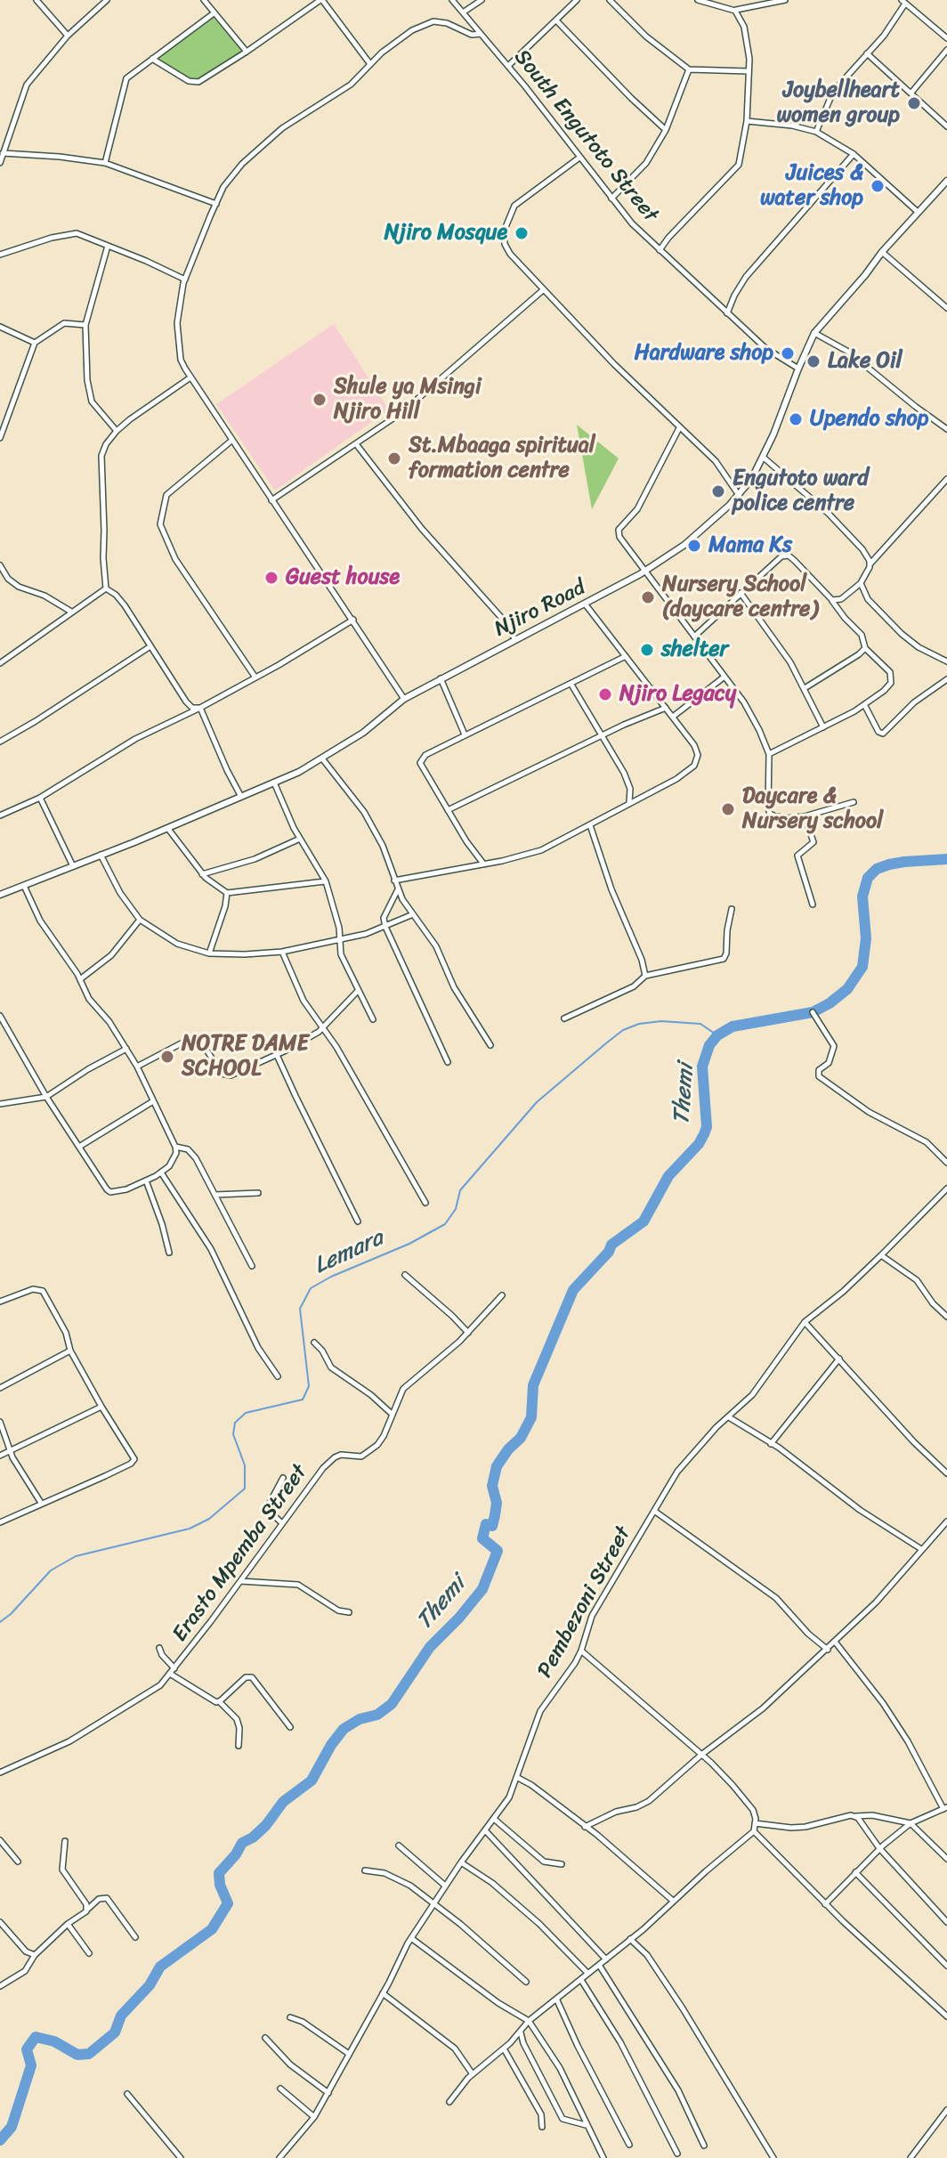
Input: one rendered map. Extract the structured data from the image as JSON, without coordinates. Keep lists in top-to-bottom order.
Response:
{
  "streets": {
    "street": [
      "South Engutoto Street",
      "Njiro Road",
      "Erasto Mpemba Street",
      "Pembezoni Street"
    ]
  },
  "crossings": [
    ["South Engutoto Street", "Njiro Road"]
  ],
  "water": ["Themi", "Lemara"],
  "places": [
    "Joybellheart women group",
    "Juices & water shop",
    "Njiro Mosque",
    "Hardware shop",
    "Lake Oil",
    "Shule ya Msingi Njiro Hill",
    "Upendo shop",
    "St.Mbaaga spiritual formation centre",
    "Engutoto ward police centre",
    "Mama Ks",
    "Guest house",
    "Nursery School (daycare centre)",
    "shelter",
    "Njiro Legacy",
    "Daycare & Nursery school",
    "NOTRE DAME SCHOOL"
  ]
}
